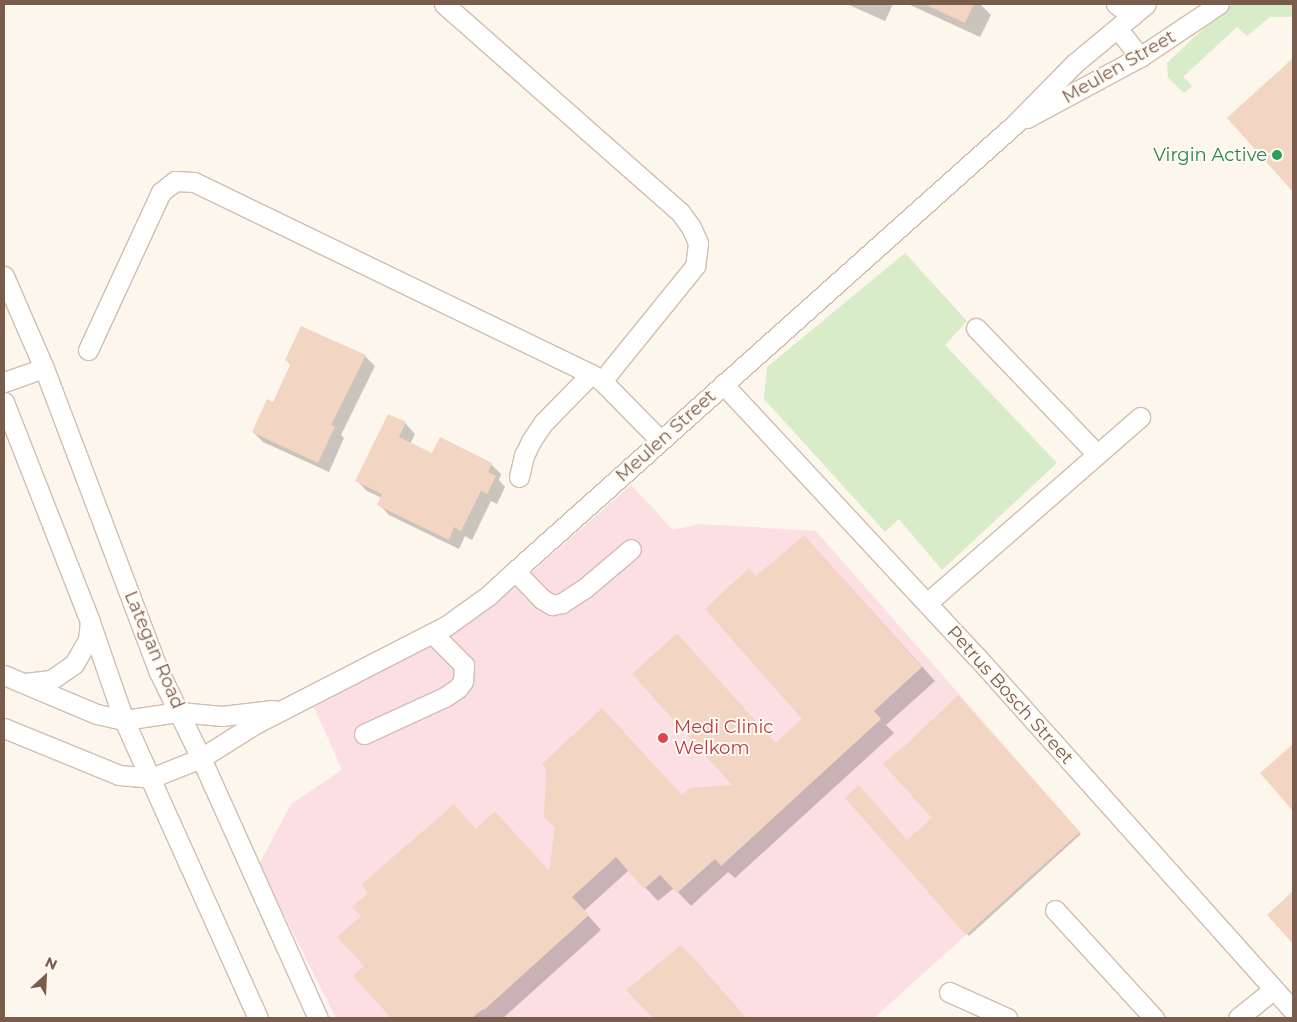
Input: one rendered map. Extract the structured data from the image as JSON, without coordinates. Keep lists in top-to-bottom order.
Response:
{
  "streets": {
    "street": ["Meulen Street", "Lategan Road", "Petrus Bosch Street"]
  },
  "crossings": [
    ["Meulen Street", "Lategan Road"],
    ["Meulen Street", "Petrus Bosch Street"]
  ],
  "places": ["Virgin Active", "Medi Clinic Welkom"],
  "north": "top right"
}
